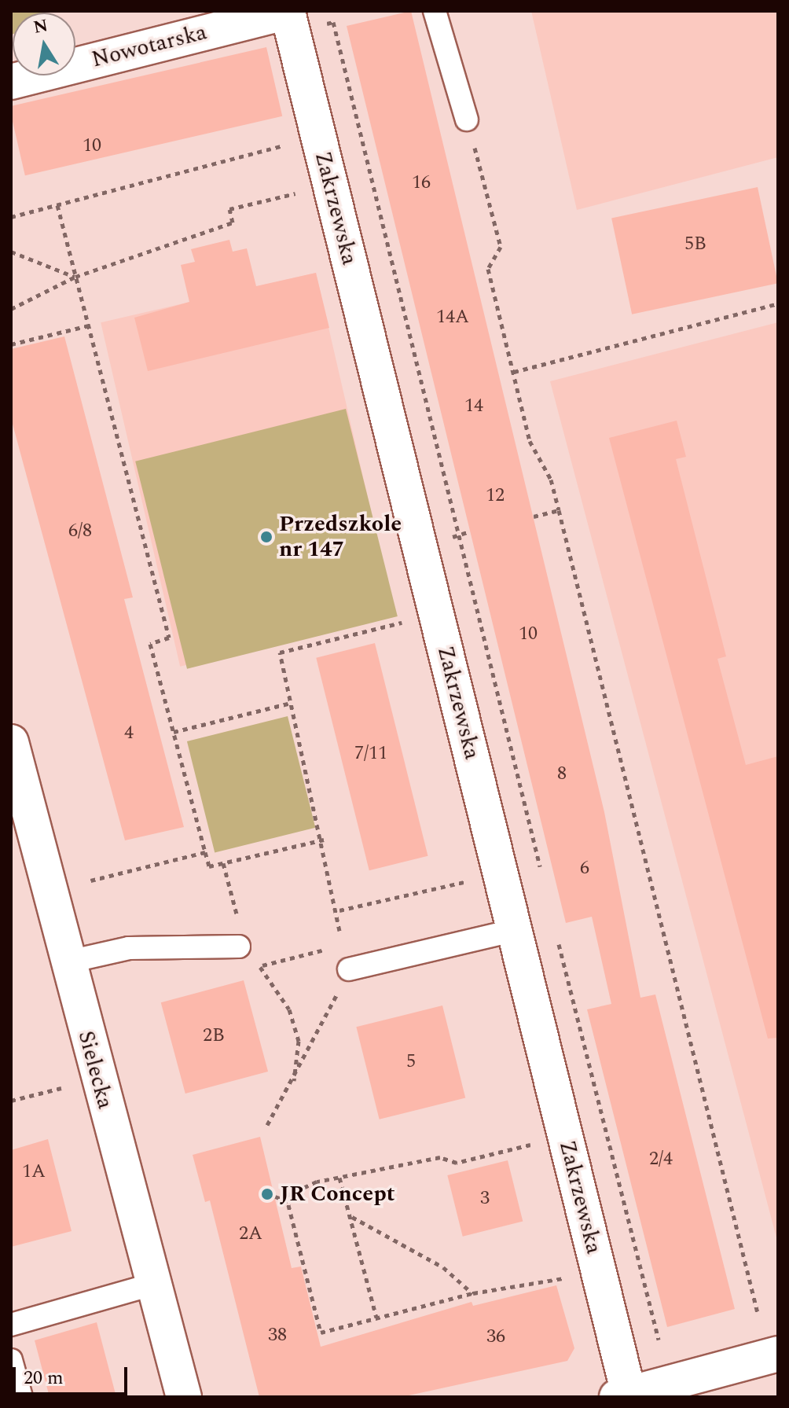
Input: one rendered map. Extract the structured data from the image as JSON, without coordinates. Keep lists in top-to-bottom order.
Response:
{
  "streets": {
    "street": ["Nowotarska", "Zakrzewska", "Sielecka"]
  },
  "crossings": [
    ["Nowotarska", "Zakrzewska"]
  ],
  "places": ["Przedszkole nr 147", "JR Concept"],
  "house_numbers": [
    "10",
    "16",
    "5B",
    "14A",
    "14",
    "12",
    "6/8",
    "10",
    "4",
    "7/11",
    "8",
    "6",
    "2B",
    "5",
    "2/4",
    "1A",
    "3",
    "2A",
    "38",
    "36"
  ],
  "scale_bar": "20 m",
  "north": "top"
}
